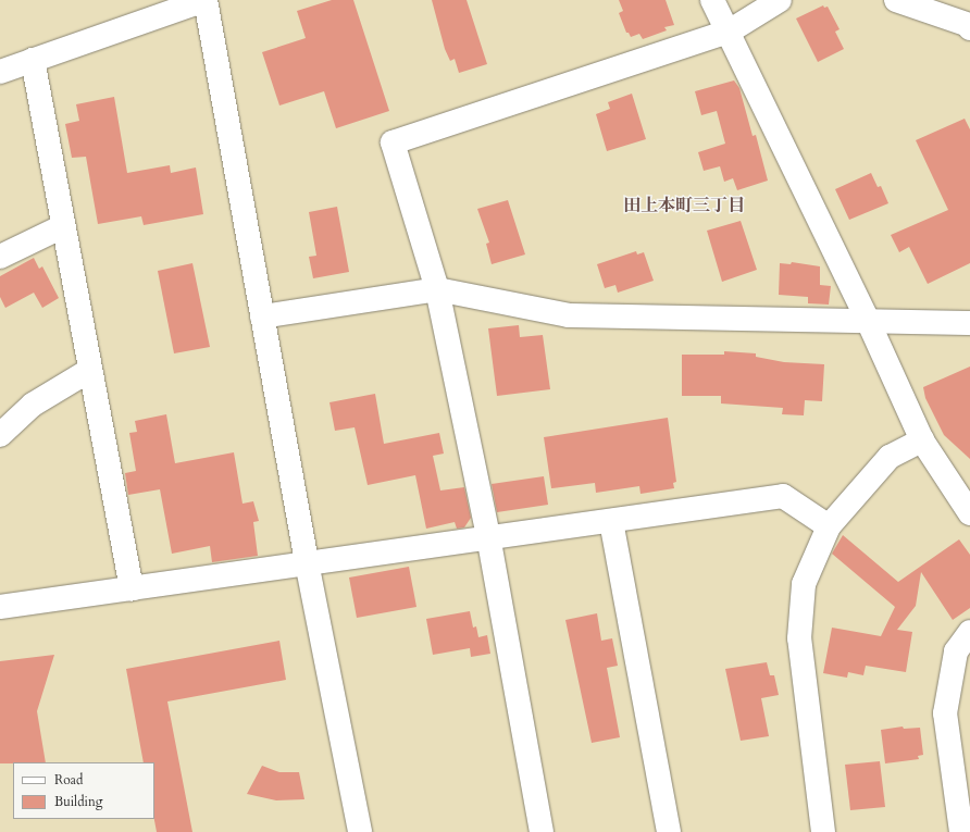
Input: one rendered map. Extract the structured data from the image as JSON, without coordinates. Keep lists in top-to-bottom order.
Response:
{
  "districts": ["田上本町三丁目"],
  "legend": ["Road", "Building"]
}
